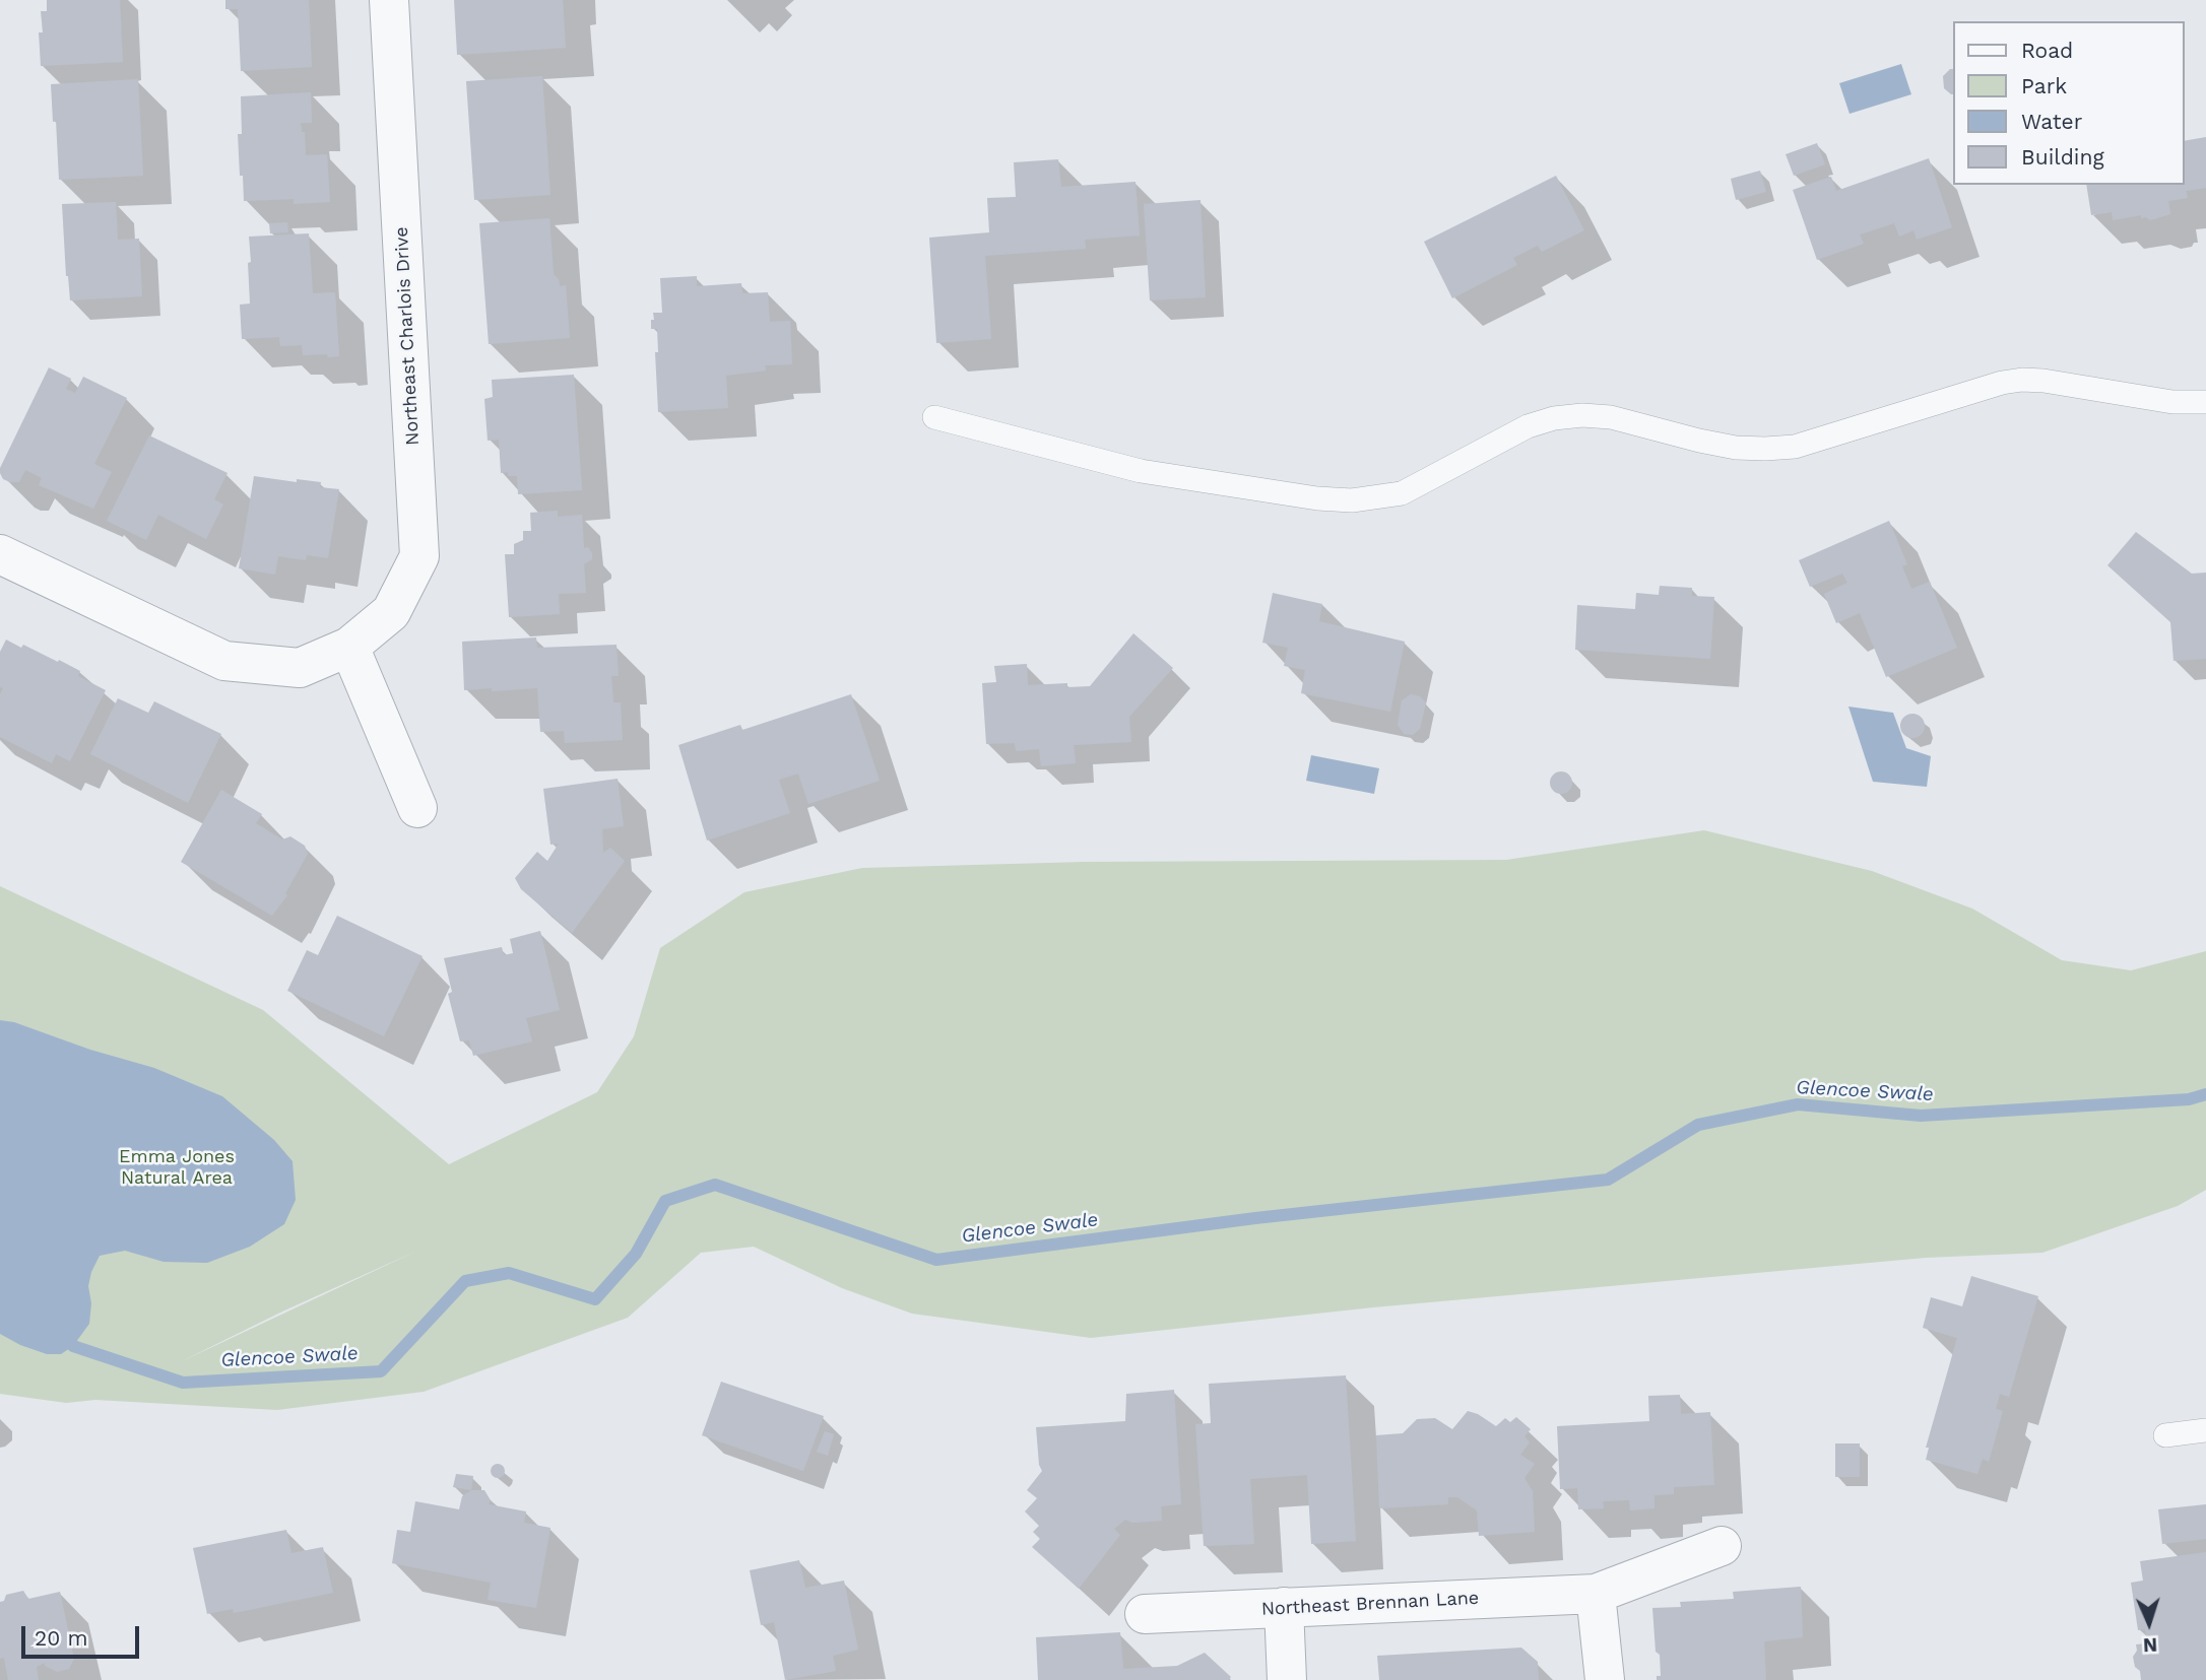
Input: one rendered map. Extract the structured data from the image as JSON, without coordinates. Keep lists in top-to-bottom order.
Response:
{
  "streets": {
    "street": ["Northeast Charlois Drive", "Northeast Brennan Lane"]
  },
  "water": ["Glencoe Swale"],
  "parks": ["Emma Jones Natural Area"],
  "legend": [
    "Road",
    "Park",
    "Water",
    "Building"
  ],
  "scale_bar": "20 m",
  "north": "bottom"
}
